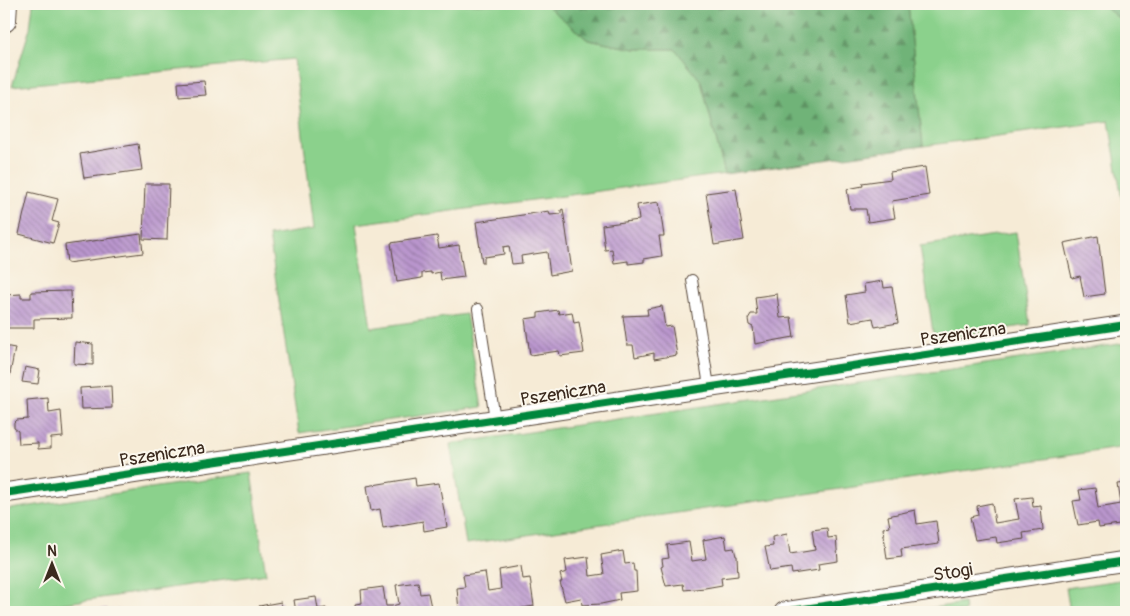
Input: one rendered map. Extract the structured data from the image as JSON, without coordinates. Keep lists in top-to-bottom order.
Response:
{
  "streets": {
    "street": ["Pszeniczna", "Stogi"]
  },
  "north": "top"
}
